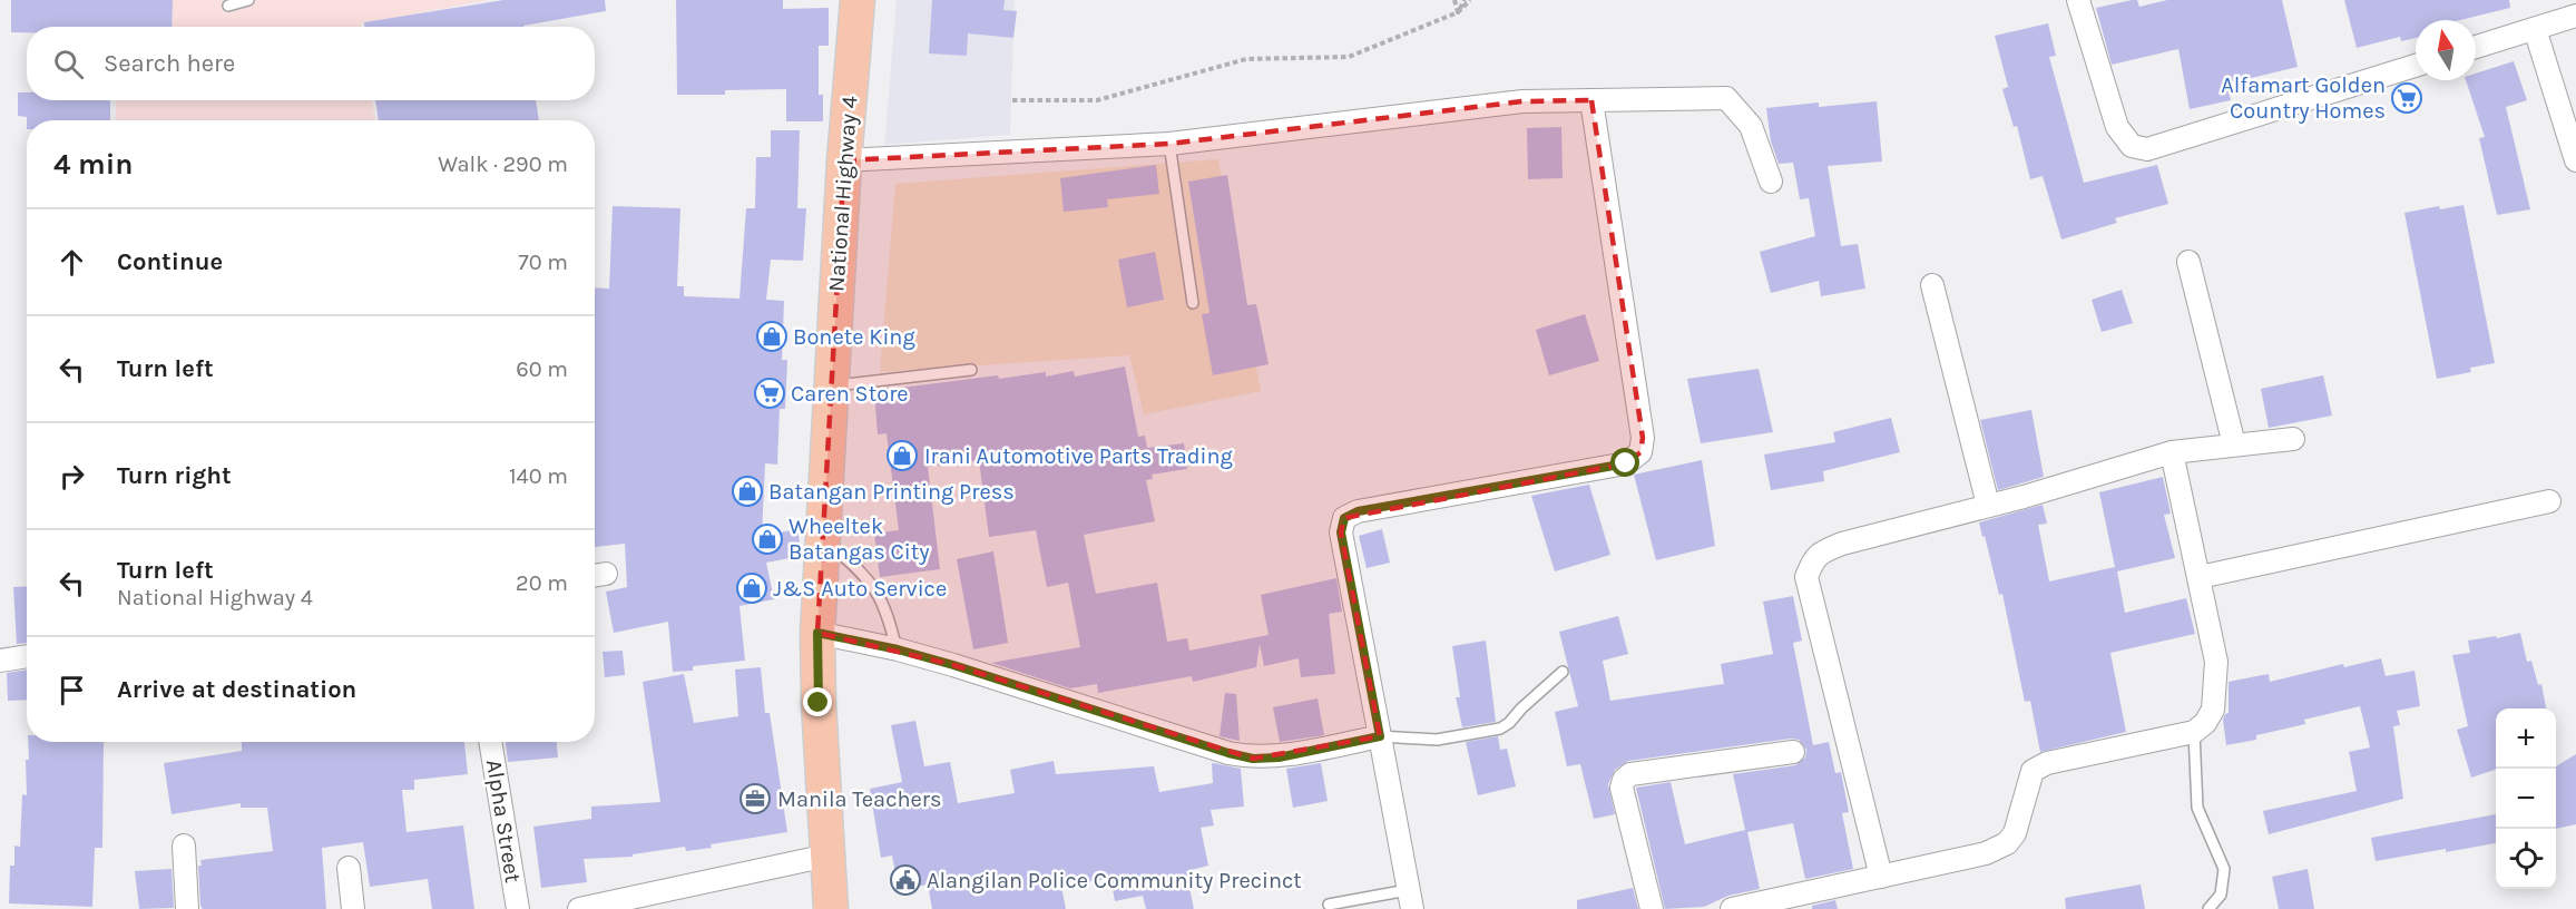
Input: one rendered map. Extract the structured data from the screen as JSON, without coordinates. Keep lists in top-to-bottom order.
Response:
{
  "streets": {
    "main road": ["National Highway 4"],
    "street": ["Alpha Street"]
  },
  "places": {
    "supermarket": ["Alfamart Golden Country Homes", "Caren Store"],
    "shop": [
      "Bonete King",
      "Irani Automotive Parts Trading",
      "Batangan Printing Press",
      "Wheeltek Batangas City",
      "J&S Auto Service"
    ],
    "office": ["Manila Teachers"],
    "public building": ["Alangilan Police Community Precinct"]
  },
  "north": "top",
  "page": {
    "search": "Search here",
    "heading": ["4 min", "Walk · 290 m"],
    "list": [
      ["Continue", "70 m"],
      ["Turn left", "60 m"],
      ["Turn right", "140 m"],
      ["Turn left", "National Highway 4", "20 m"],
      "Arrive at destination"
    ],
    "map_buttons": ["+", "−"]
  }
}
